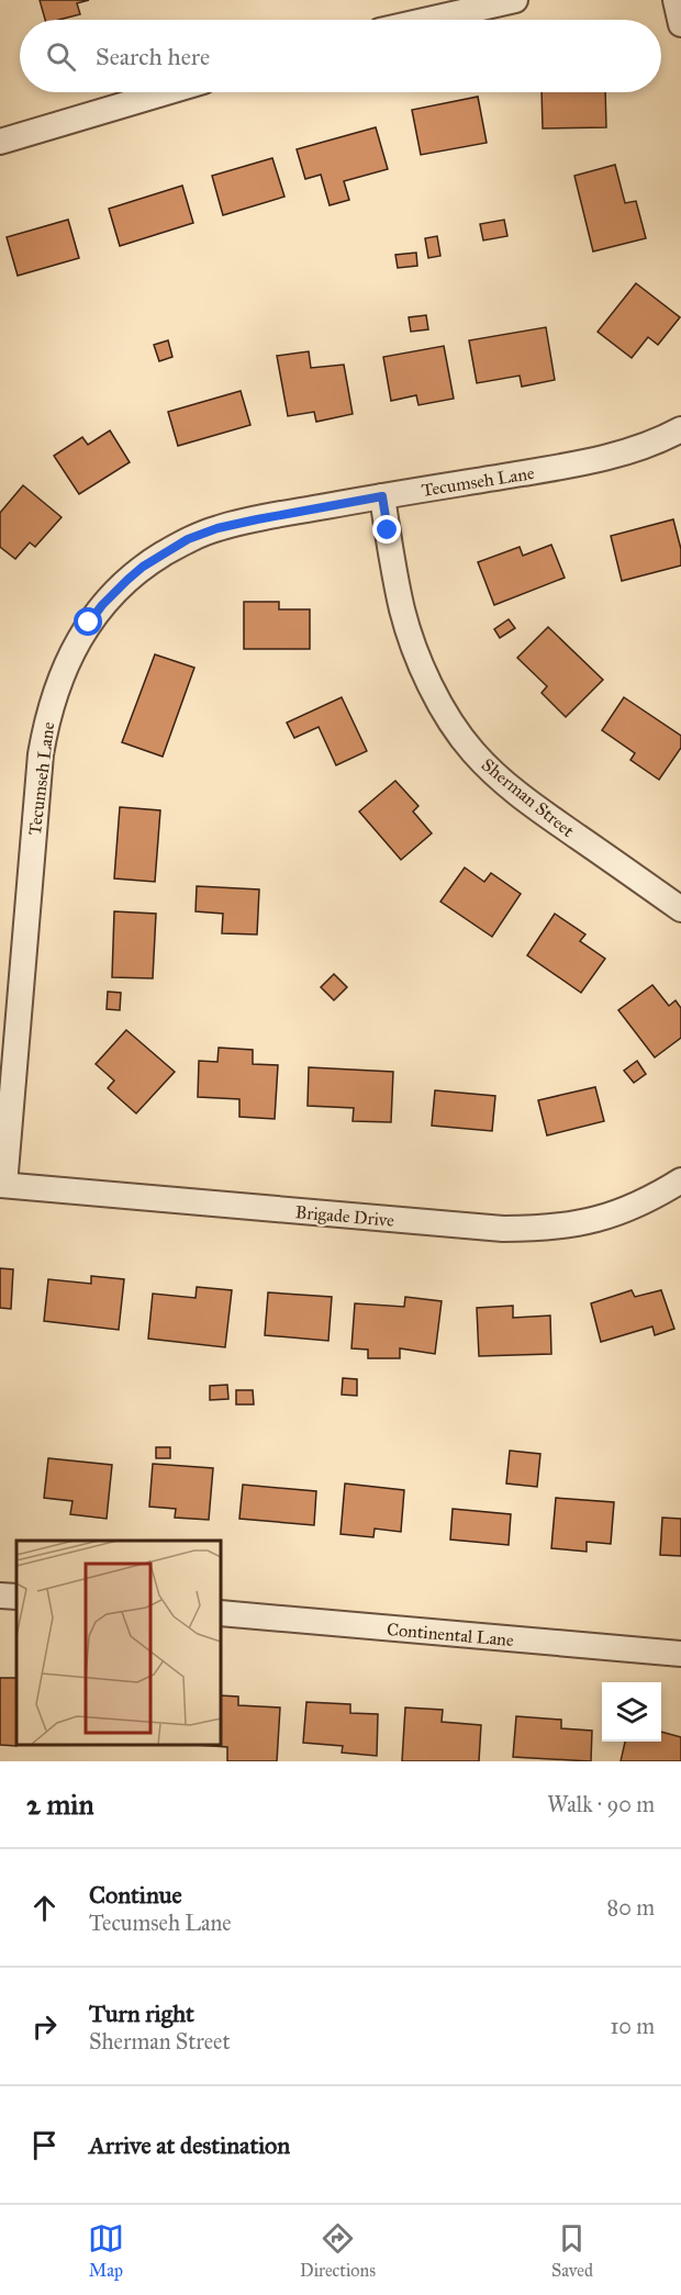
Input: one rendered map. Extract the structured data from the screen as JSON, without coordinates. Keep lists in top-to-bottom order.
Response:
{
  "streets": {
    "street": [
      "Tecumseh Lane",
      "Sherman Street",
      "Brigade Drive",
      "Continental Lane"
    ]
  },
  "crossings": [
    ["Tecumseh Lane", "Sherman Street"],
    ["Tecumseh Lane", "Brigade Drive"]
  ],
  "page": {
    "search": "Search here",
    "heading": ["2 min", "Walk · 90 m"],
    "list": [
      ["Continue", "Tecumseh Lane", "80 m"],
      ["Turn right", "Sherman Street", "10 m"],
      "Arrive at destination"
    ],
    "nav": ["Map", "Directions", "Saved"]
  }
}
